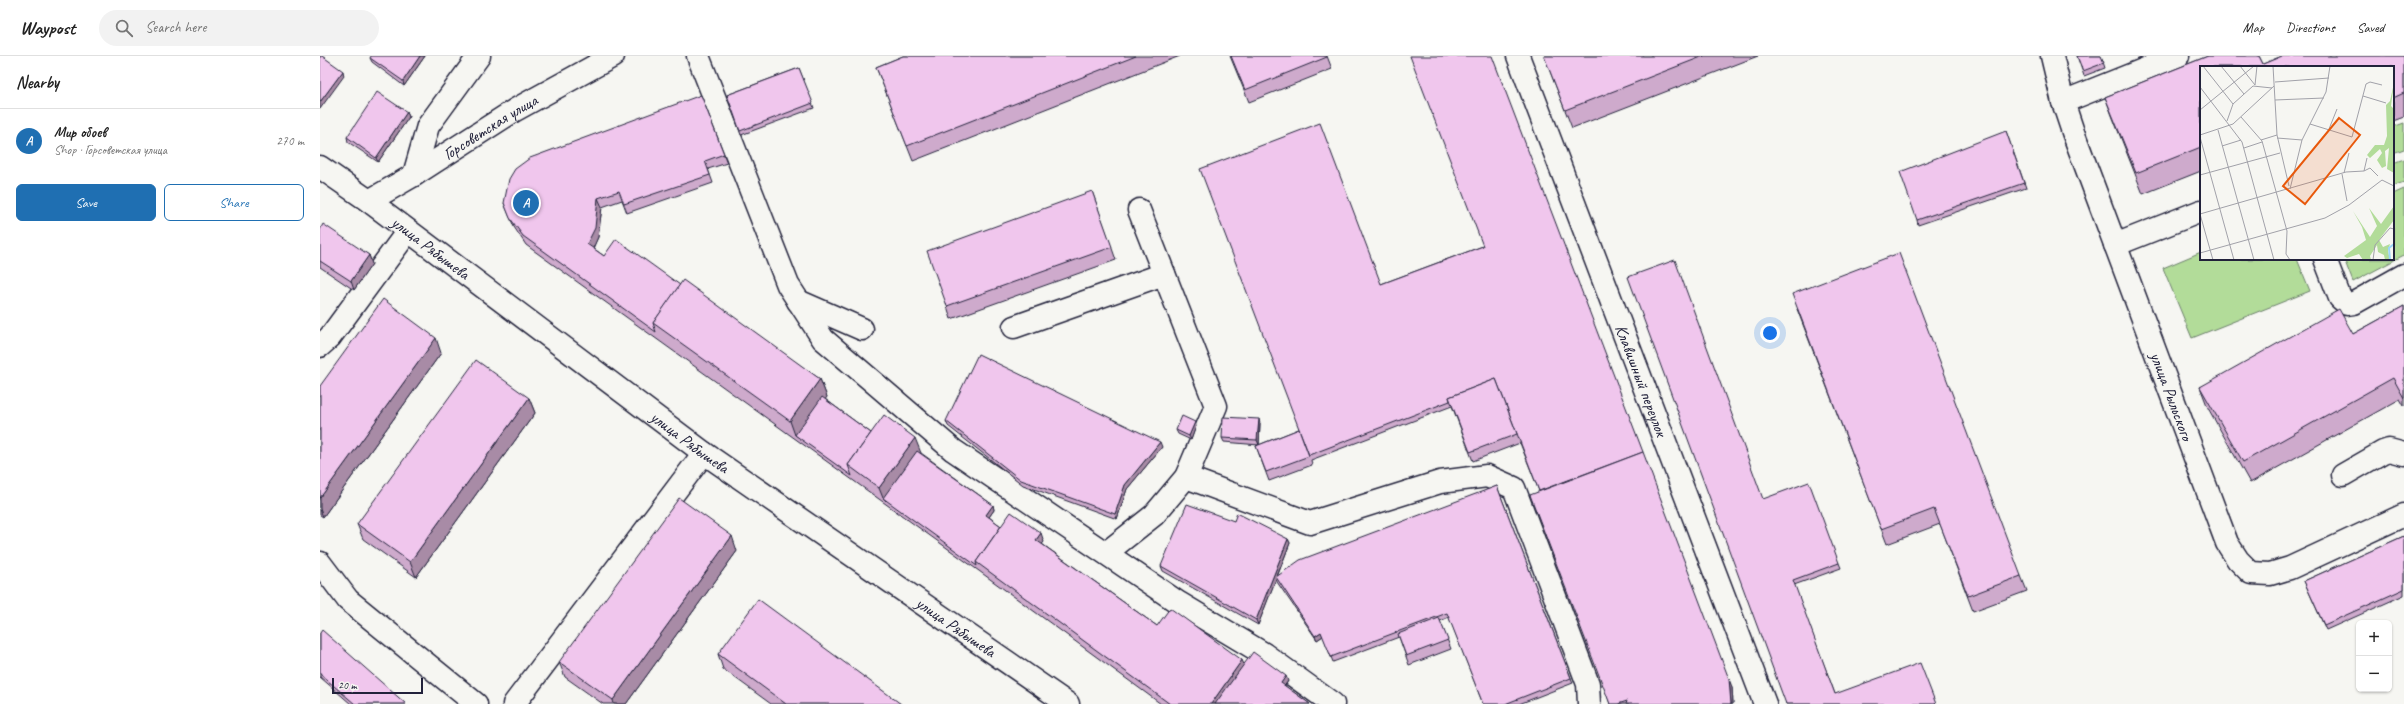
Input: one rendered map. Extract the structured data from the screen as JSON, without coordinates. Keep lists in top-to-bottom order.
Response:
{
  "streets": {
    "street": [
      "Горсоветская улица",
      "улица Рябышева",
      "Клавишный переулок",
      "улица Рыльского"
    ]
  },
  "crossings": [
    ["Горсоветская улица", "улица Рябышева"]
  ],
  "scale_bar": "20 m",
  "page": {
    "header": "Waypost",
    "search": "Search here",
    "nav": ["Map", "Directions", "Saved"],
    "heading": "Nearby",
    "list": [
      {
        "mark": "A",
        "name": "Мир обоев",
        "note": "Shop · Горсоветская улица",
        "value": "270 m"
      }
    ],
    "buttons": ["Save", "Share"],
    "pins": "A",
    "map_buttons": ["+", "−"],
    "scale": "20 m"
  }
}
